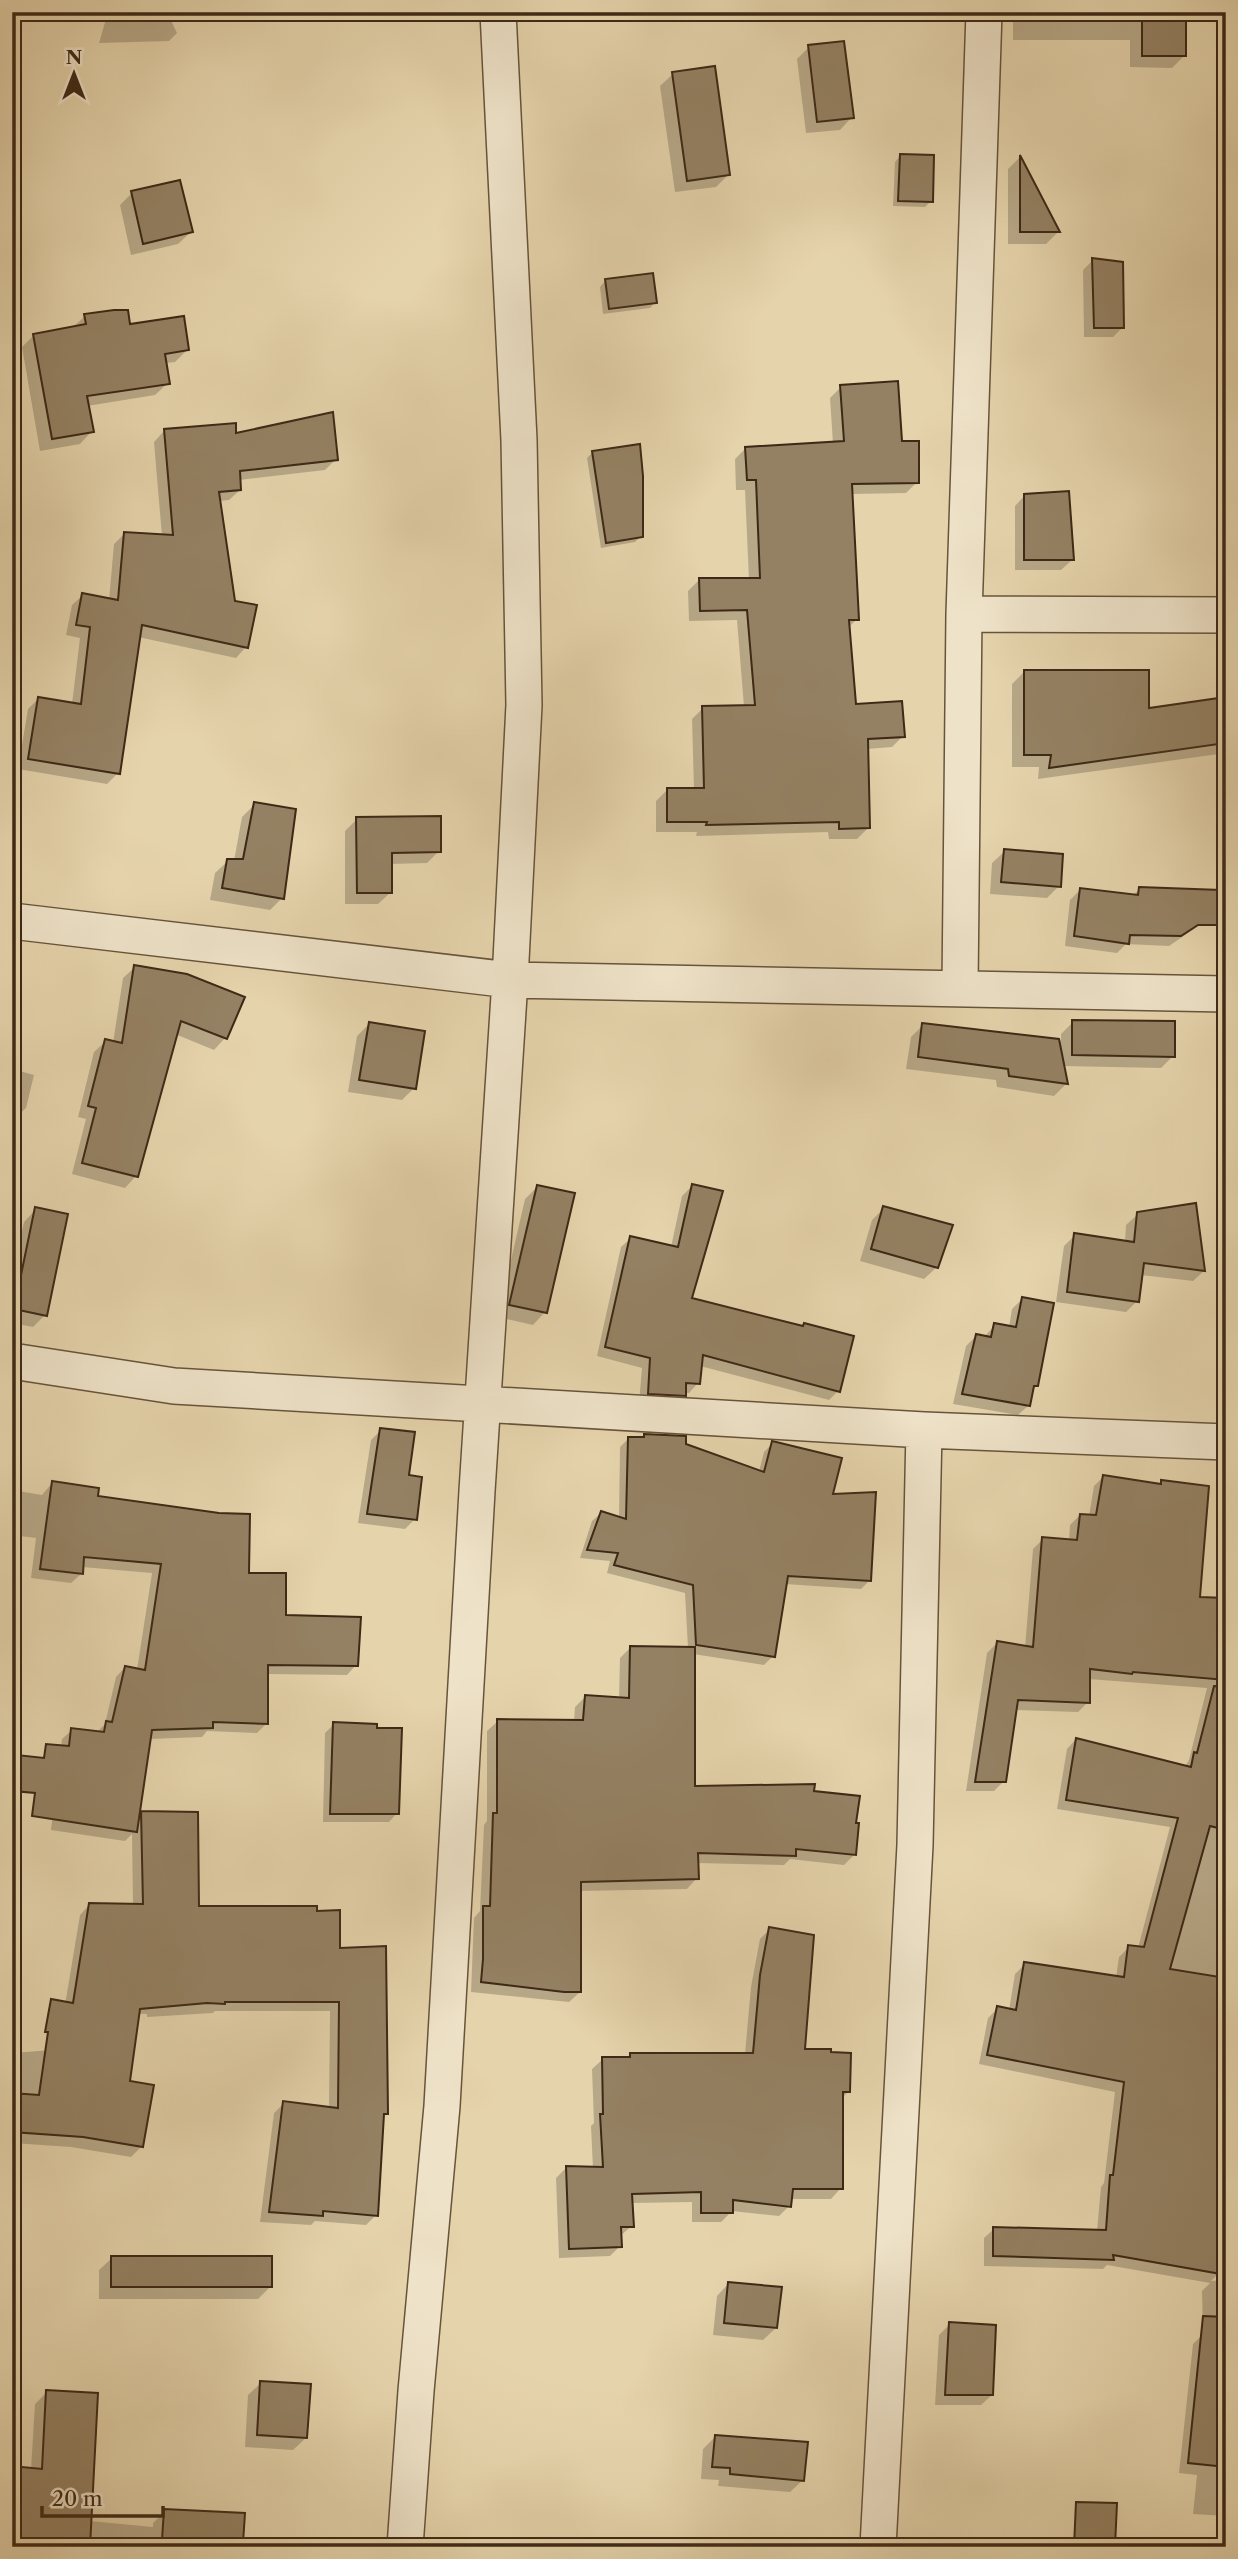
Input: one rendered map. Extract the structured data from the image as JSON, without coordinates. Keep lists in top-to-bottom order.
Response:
{
  "scale_bar": "20 m",
  "north": "top"
}
